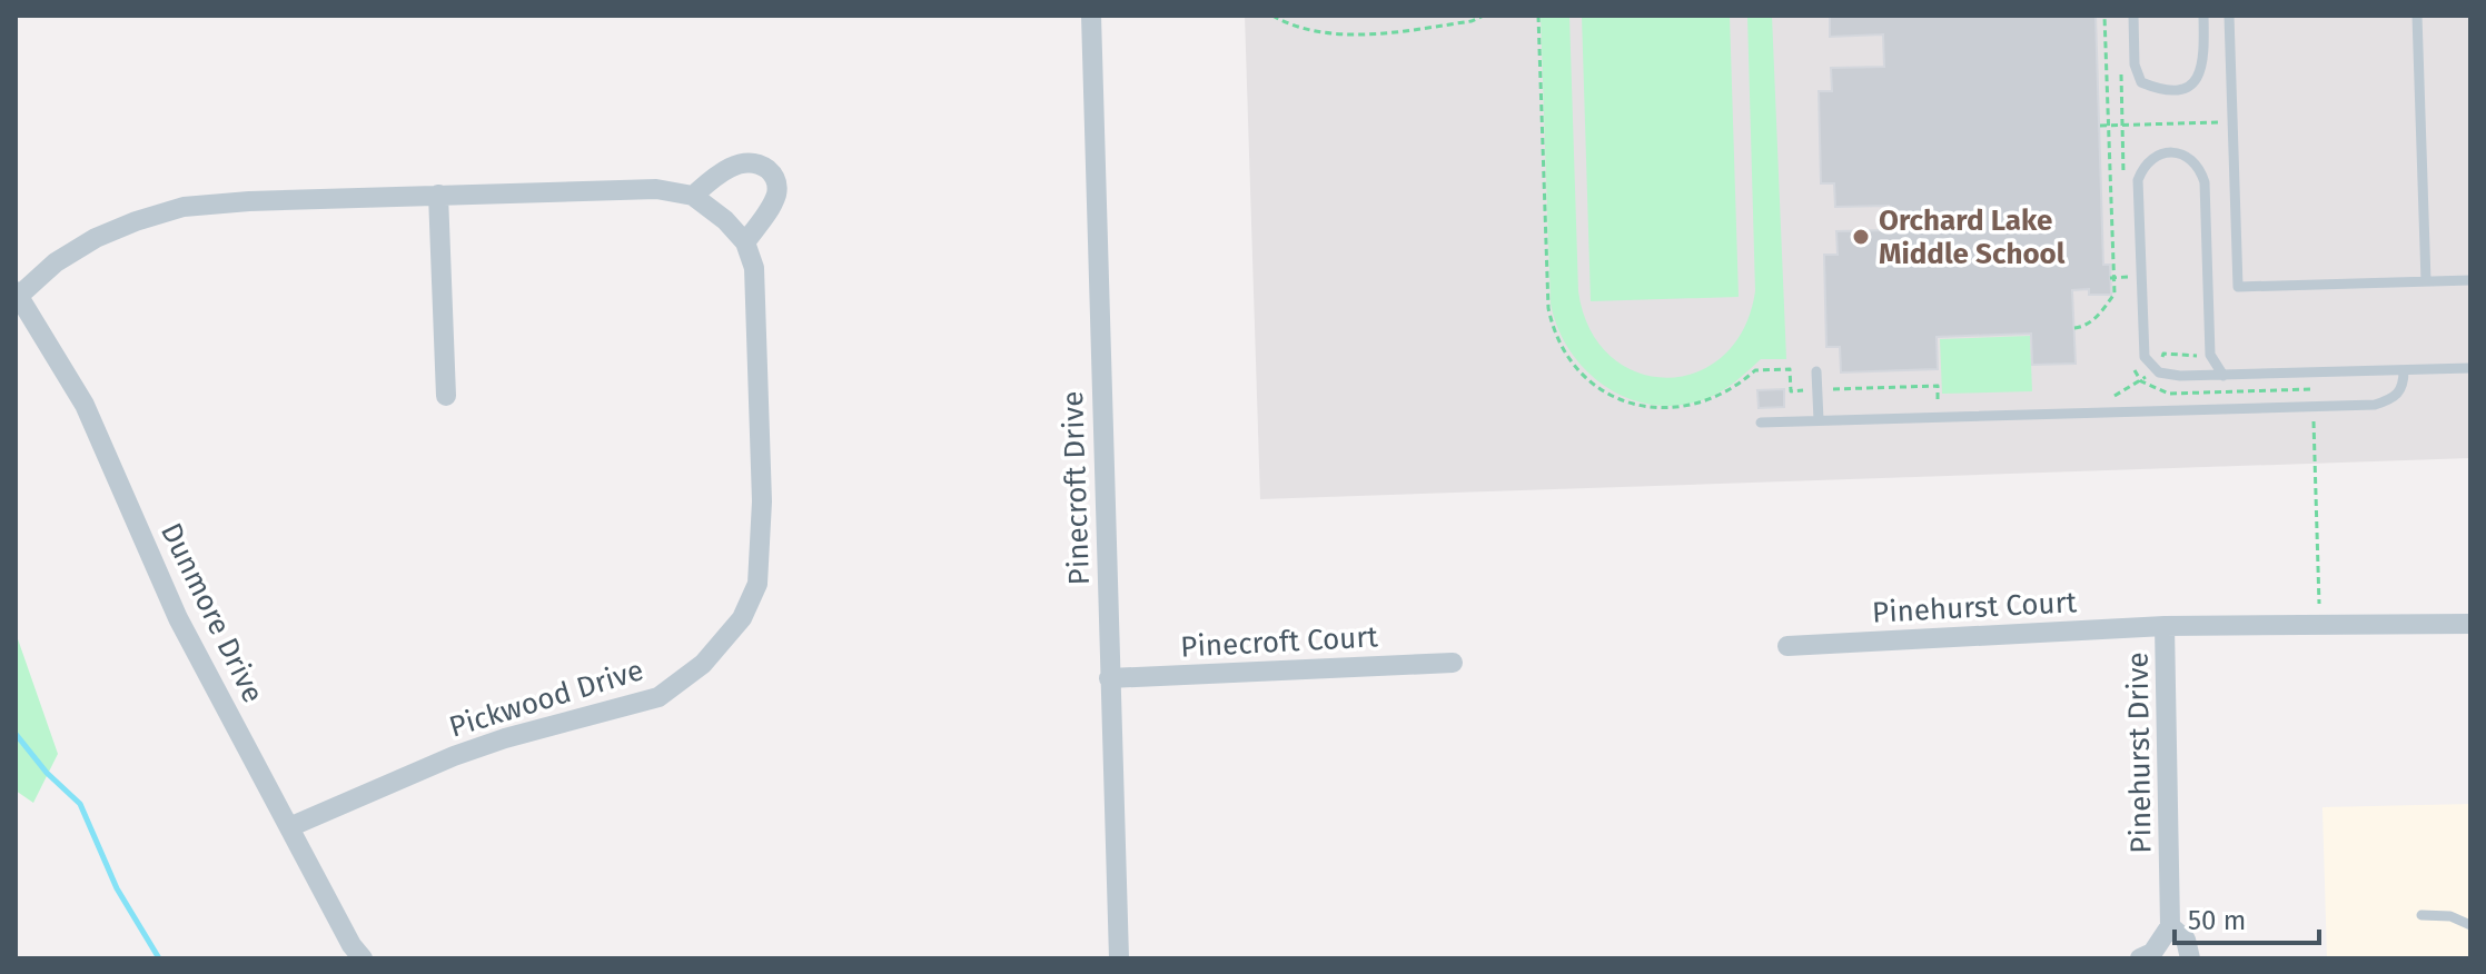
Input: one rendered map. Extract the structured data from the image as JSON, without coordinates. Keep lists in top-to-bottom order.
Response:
{
  "streets": {
    "street": [
      "Pinecroft Drive",
      "Pinehurst Court",
      "Dunmore Drive",
      "Pinecroft Court",
      "Pickwood Drive",
      "Pinehurst Drive"
    ]
  },
  "crossings": [
    ["Pinecroft Drive", "Pinecroft Court"],
    ["Pinehurst Court", "Pinehurst Drive"],
    ["Dunmore Drive", "Pickwood Drive"]
  ],
  "places": ["Orchard Lake Middle School"],
  "scale_bar": "50 m"
}
